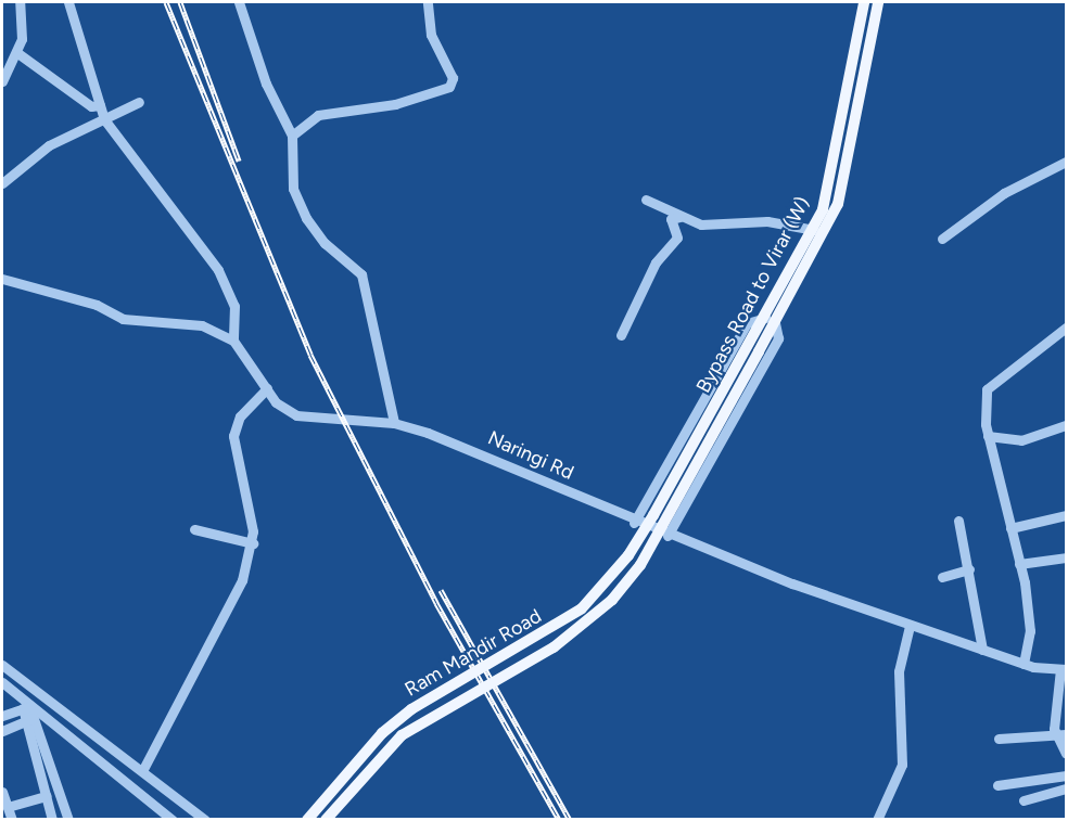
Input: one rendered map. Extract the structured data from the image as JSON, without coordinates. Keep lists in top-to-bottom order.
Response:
{
  "streets": {
    "main road": ["Bypass Road to Virar (W)", "Ram Mandir Road"],
    "street": ["Naringi Rd"]
  },
  "crossings": [
    ["Bypass Road to Virar (W)", "Ram Mandir Road"]
  ]
}
